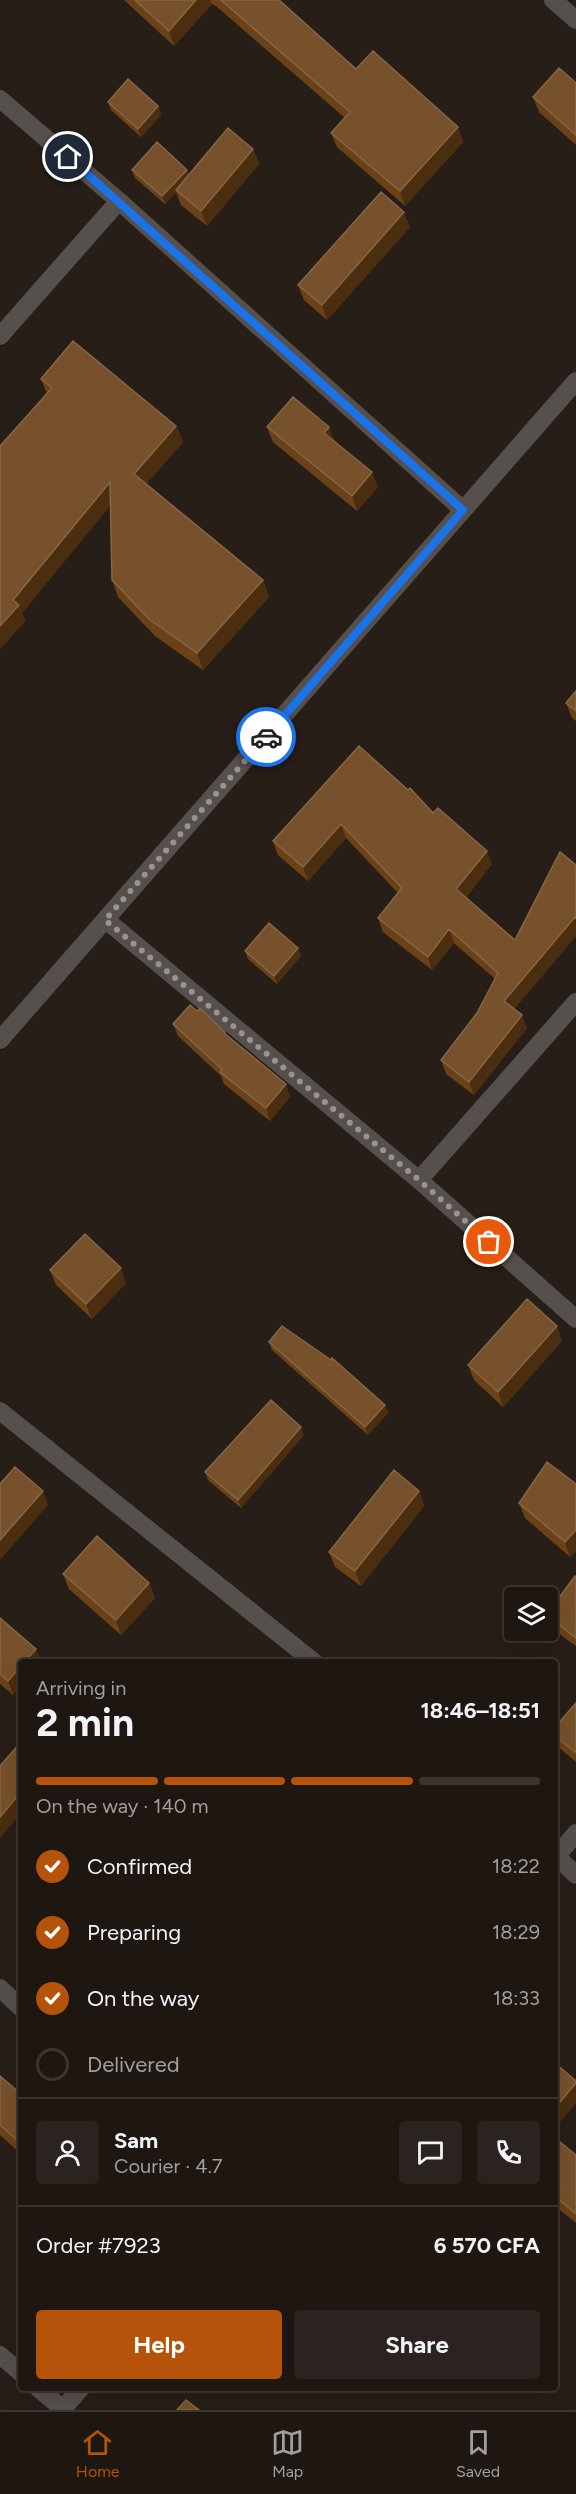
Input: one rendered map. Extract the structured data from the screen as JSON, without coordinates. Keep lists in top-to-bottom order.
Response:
{
  "page": {
    "heading": ["2 min", "Arriving in", "18:46–18:51"],
    "panel": [
      "Sam",
      "Courier · 4.7",
      "Order #7923",
      "6 570 CFA"
    ],
    "bar": "On the way · 140 m",
    "list": [
      ["Confirmed", "18:22"],
      ["Preparing", "18:29"],
      ["On the way", "18:33"],
      "Delivered"
    ],
    "buttons": ["Help", "Share"],
    "tabs": ["Home", "Map", "Saved"]
  }
}
